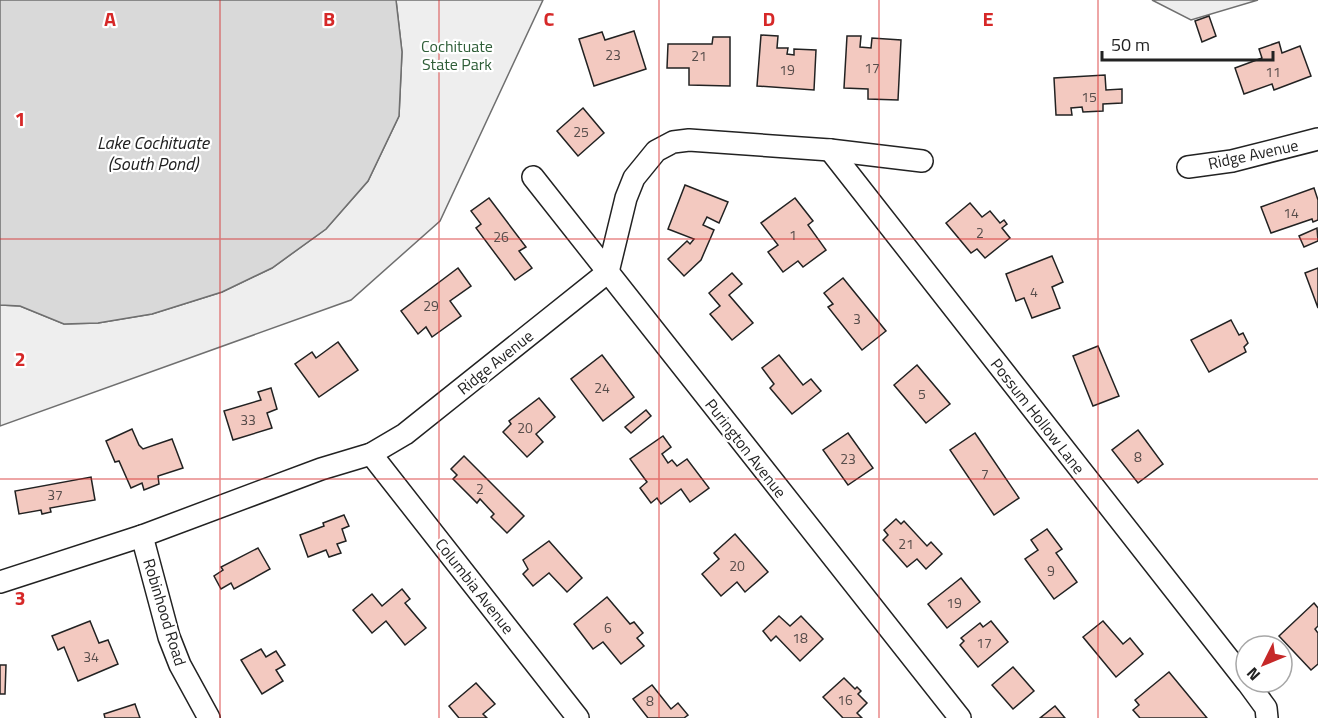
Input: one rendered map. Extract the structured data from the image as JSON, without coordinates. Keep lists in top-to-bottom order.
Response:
{
  "streets": {
    "street": [
      "Ridge Avenue",
      "Possum Hollow Lane",
      "Purington Avenue",
      "Columbia Avenue",
      "Robinhood Road"
    ]
  },
  "crossings": [
    ["Ridge Avenue", "Purington Avenue"],
    ["Ridge Avenue", "Columbia Avenue"],
    ["Ridge Avenue", "Robinhood Road"]
  ],
  "water": ["Lake Cochituate (South Pond)"],
  "parks": ["Cochituate State Park"],
  "house_numbers": [
    "23",
    "21",
    "17",
    "19",
    "11",
    "15",
    "25",
    "14",
    "2",
    "1",
    "26",
    "4",
    "29",
    "3",
    "24",
    "5",
    "33",
    "20",
    "8",
    "23",
    "7",
    "2",
    "37",
    "21",
    "20",
    "9",
    "19",
    "6",
    "18",
    "17",
    "34",
    "16",
    "8"
  ],
  "scale_bar": "50 m",
  "north": "bottom left",
  "grid": {
    "columns": [
      "A",
      "B",
      "C",
      "D",
      "E"
    ],
    "rows": ["1", "2", "3"]
  }
}
